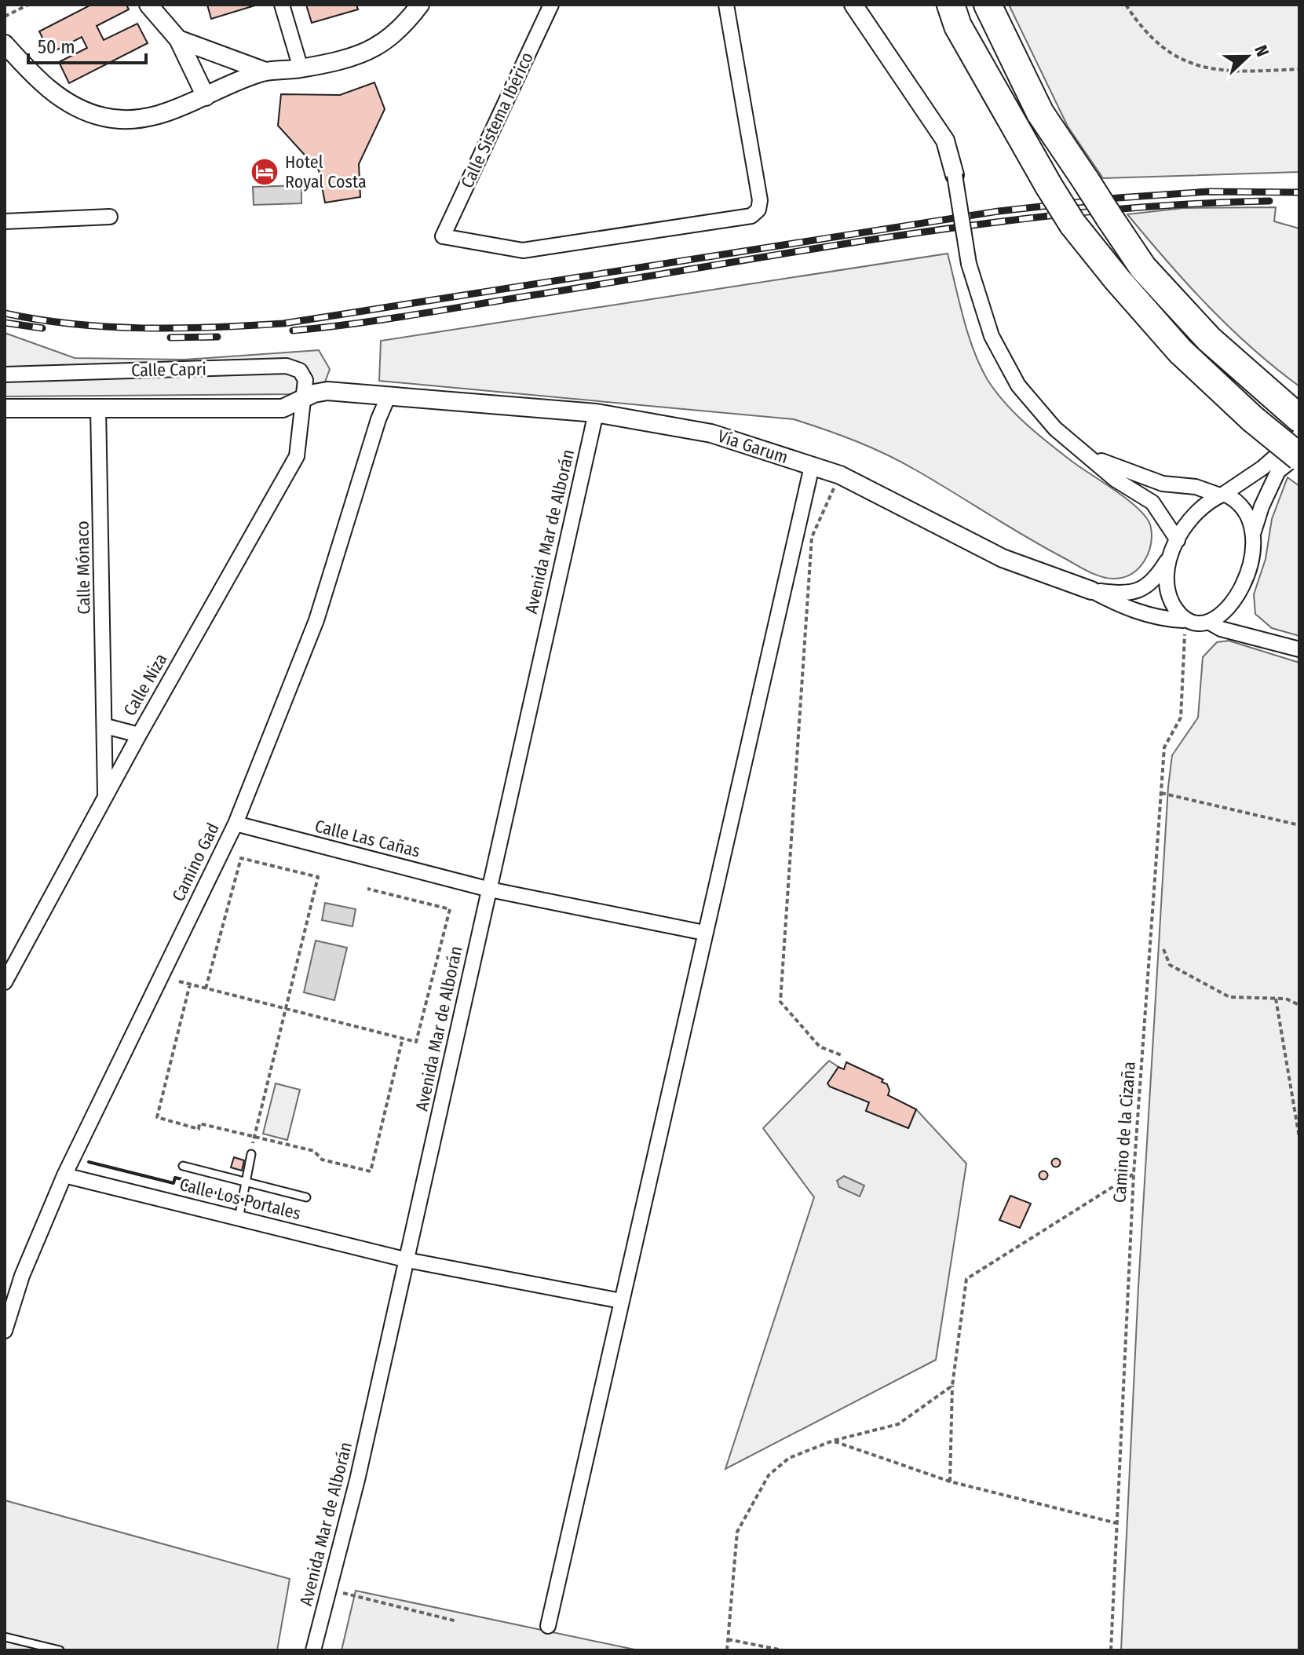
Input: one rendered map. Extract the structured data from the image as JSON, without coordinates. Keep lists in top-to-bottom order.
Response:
{
  "streets": {
    "street": [
      "Calle Sistema Ibérico",
      "Calle Capri",
      "Vía Garum",
      "Avenida Mar de Alborán",
      "Calle Mónaco",
      "Calle Niza",
      "Calle Las Cañas",
      "Camino Gad",
      "Calle Los Portales"
    ],
    "path": ["Camino de la Cizaña"]
  },
  "crossings": [
    ["Calle Capri", "Calle Niza"],
    ["Vía Garum", "Avenida Mar de Alborán"],
    ["Vía Garum", "Camino Gad"],
    ["Vía Garum", "Camino de la Cizaña"],
    ["Avenida Mar de Alborán", "Calle Las Cañas"],
    ["Avenida Mar de Alborán", "Calle Los Portales"],
    ["Calle Mónaco", "Calle Niza"],
    ["Calle Las Cañas", "Camino Gad"],
    ["Camino Gad", "Calle Los Portales"]
  ],
  "places": {
    "hotel": ["Hotel Royal Costa"]
  },
  "scale_bar": "50 m",
  "north": "right"
}
